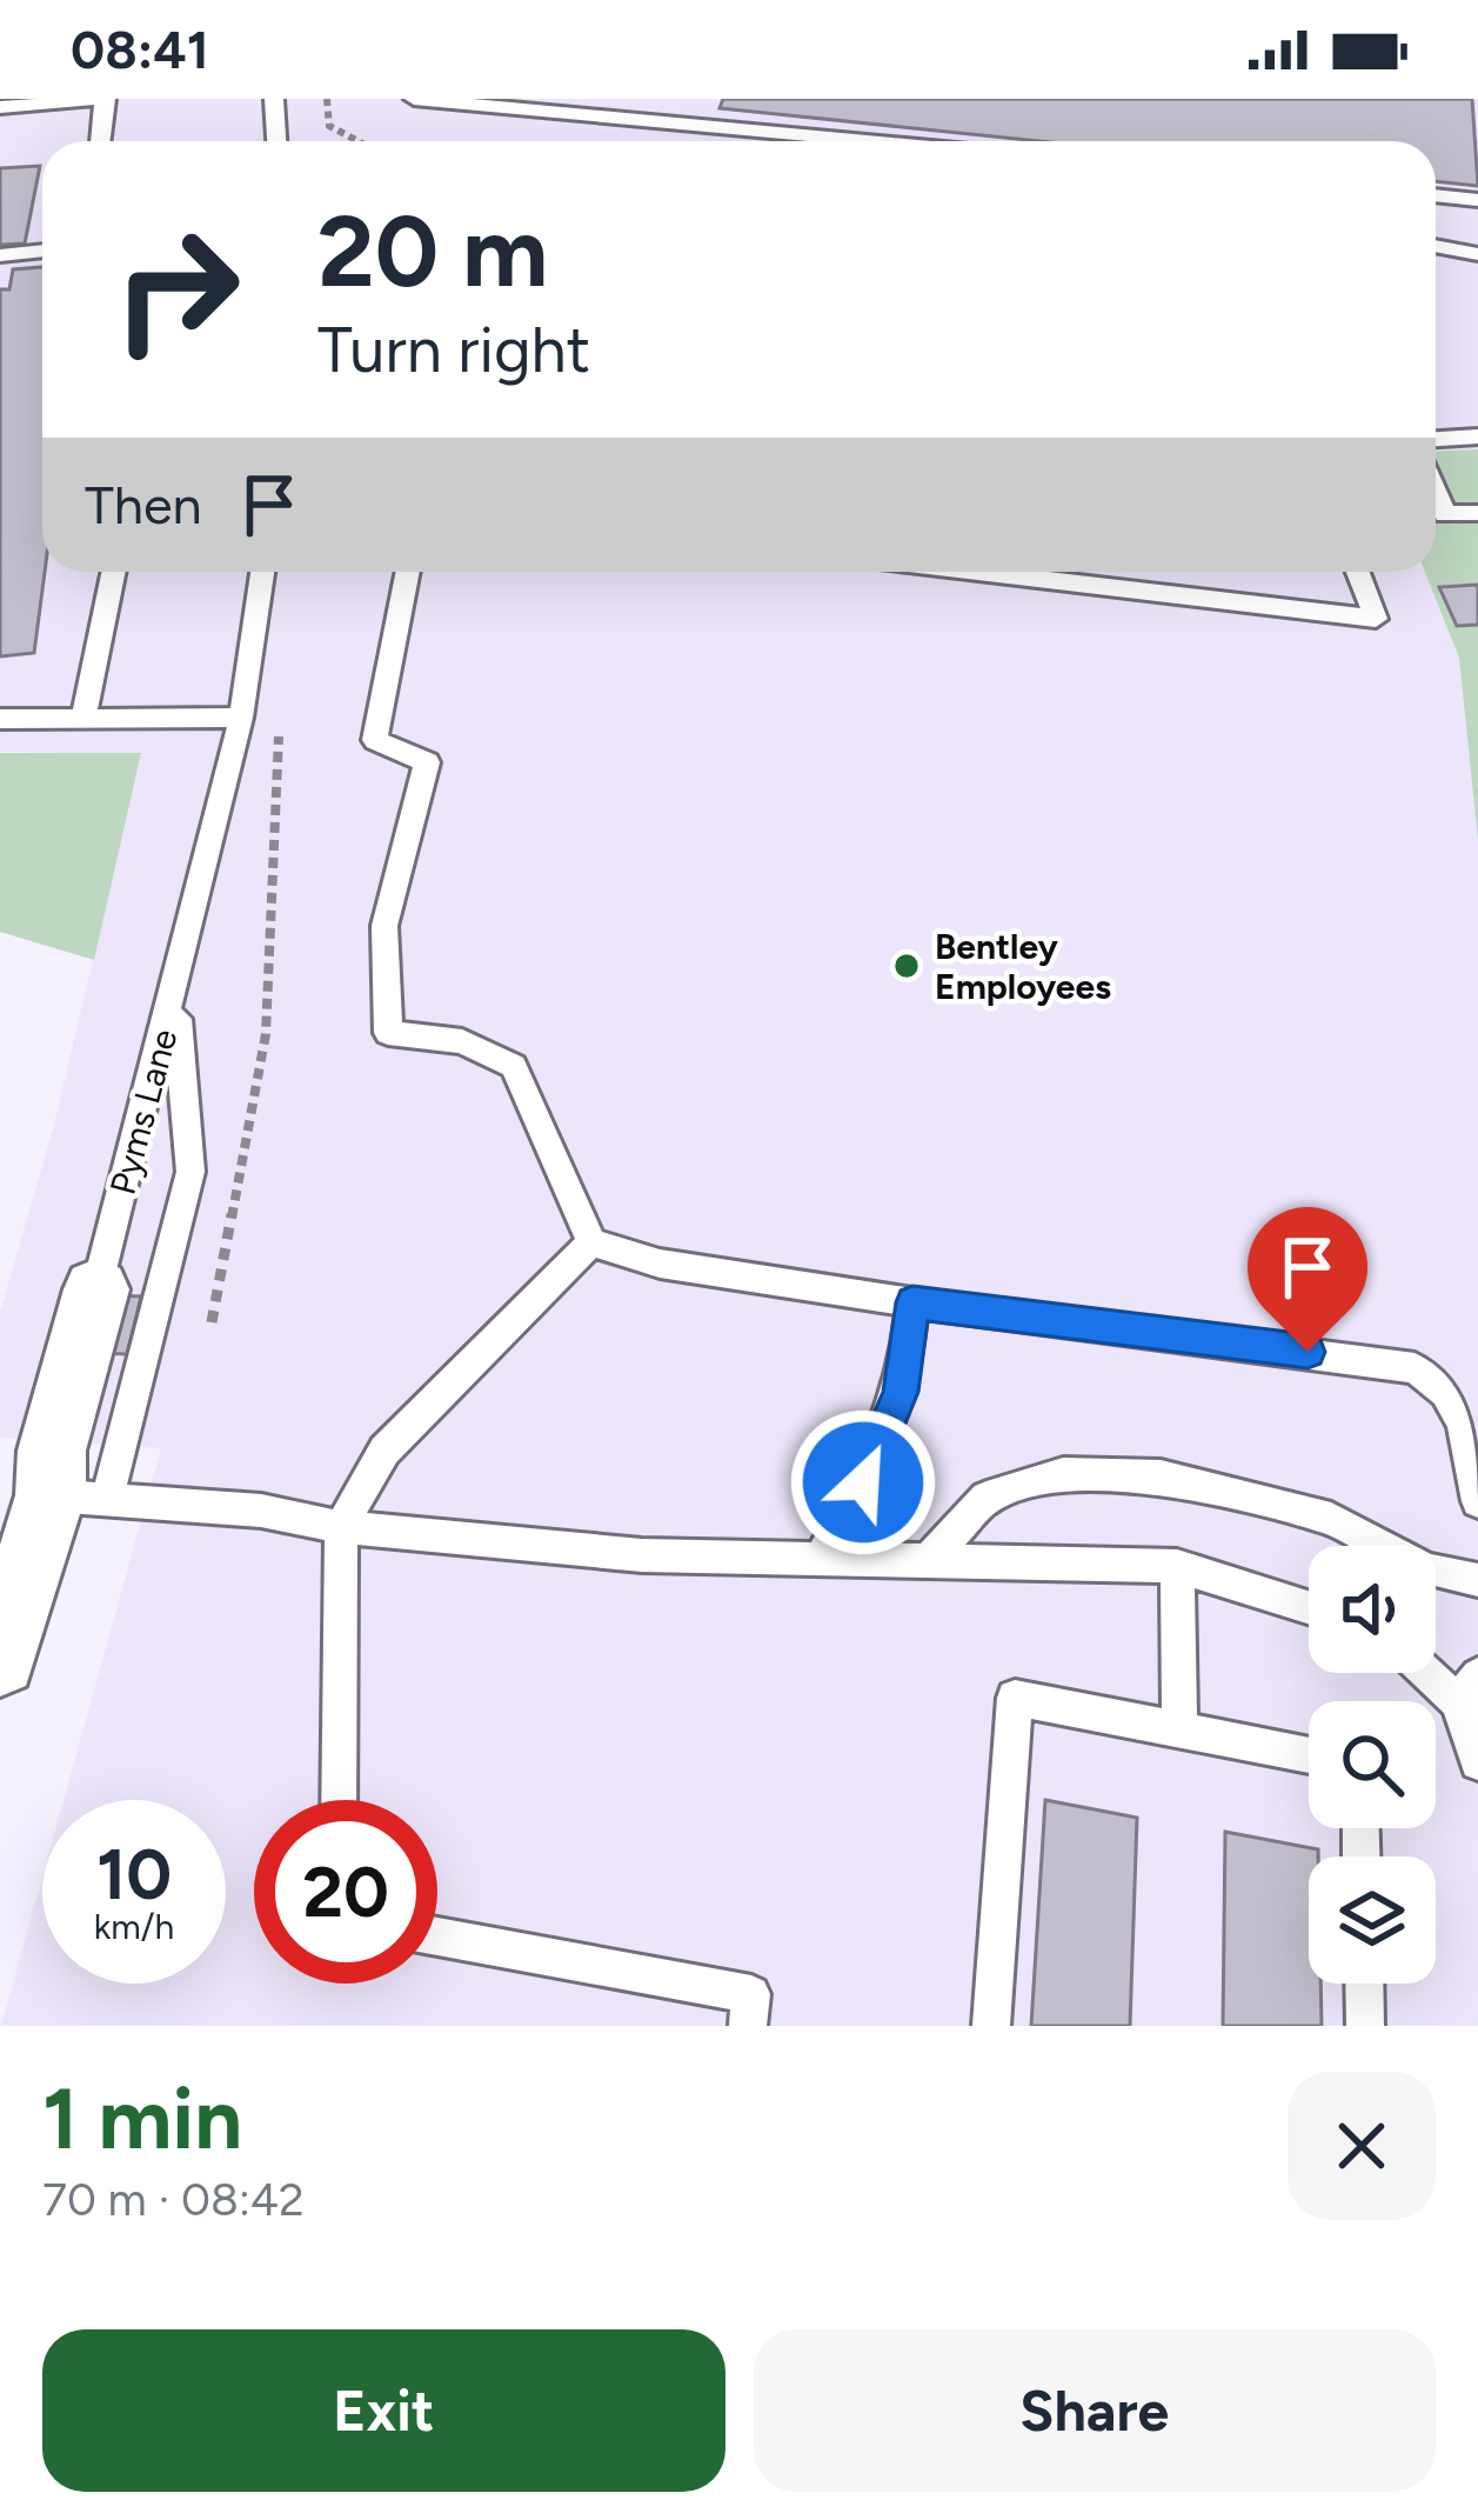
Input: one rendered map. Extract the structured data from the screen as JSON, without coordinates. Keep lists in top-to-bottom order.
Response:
{
  "streets": {
    "street": ["Pyms Lane"]
  },
  "places": ["Bentley Employees"],
  "page": {
    "status": "08:41",
    "turn": ["20 m", "Turn right"],
    "then": "Then",
    "speed": "10 km/h",
    "limit": "20",
    "heading": ["1 min", "70 m · 08:42"],
    "buttons": ["Exit", "Share"]
  }
}
